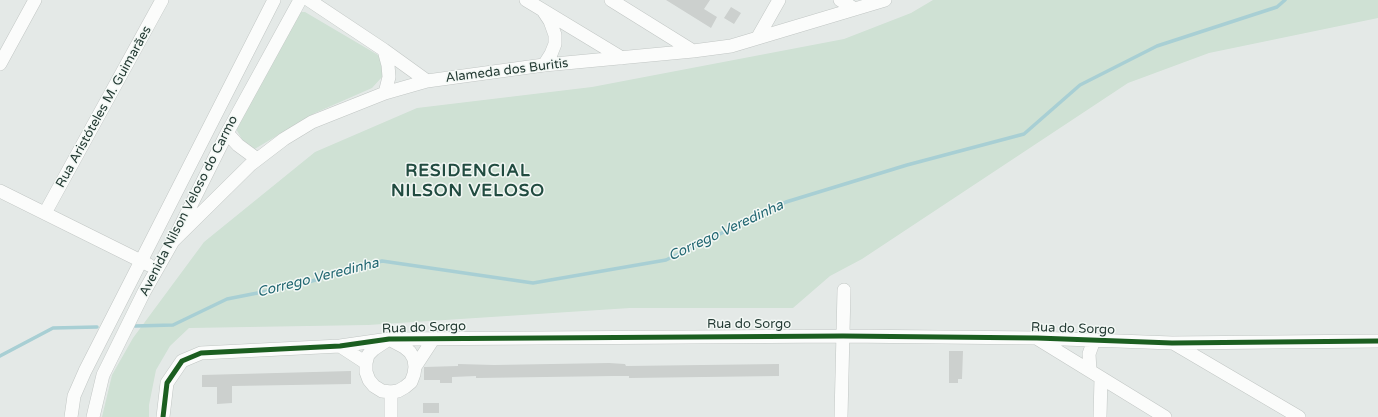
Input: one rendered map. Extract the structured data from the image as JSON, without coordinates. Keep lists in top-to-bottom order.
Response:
{
  "streets": {
    "street": [
      "Alameda dos Buritis",
      "Rua Aristóteles M. Guimarães",
      "Avenida Nilson Veloso do Carmo",
      "Rua do Sorgo"
    ]
  },
  "crossings": [
    ["Alameda dos Buritis", "Avenida Nilson Veloso do Carmo"]
  ],
  "districts": ["RESIDENCIAL NILSON VELOSO"],
  "water": ["Corrego Veredinha"]
}
